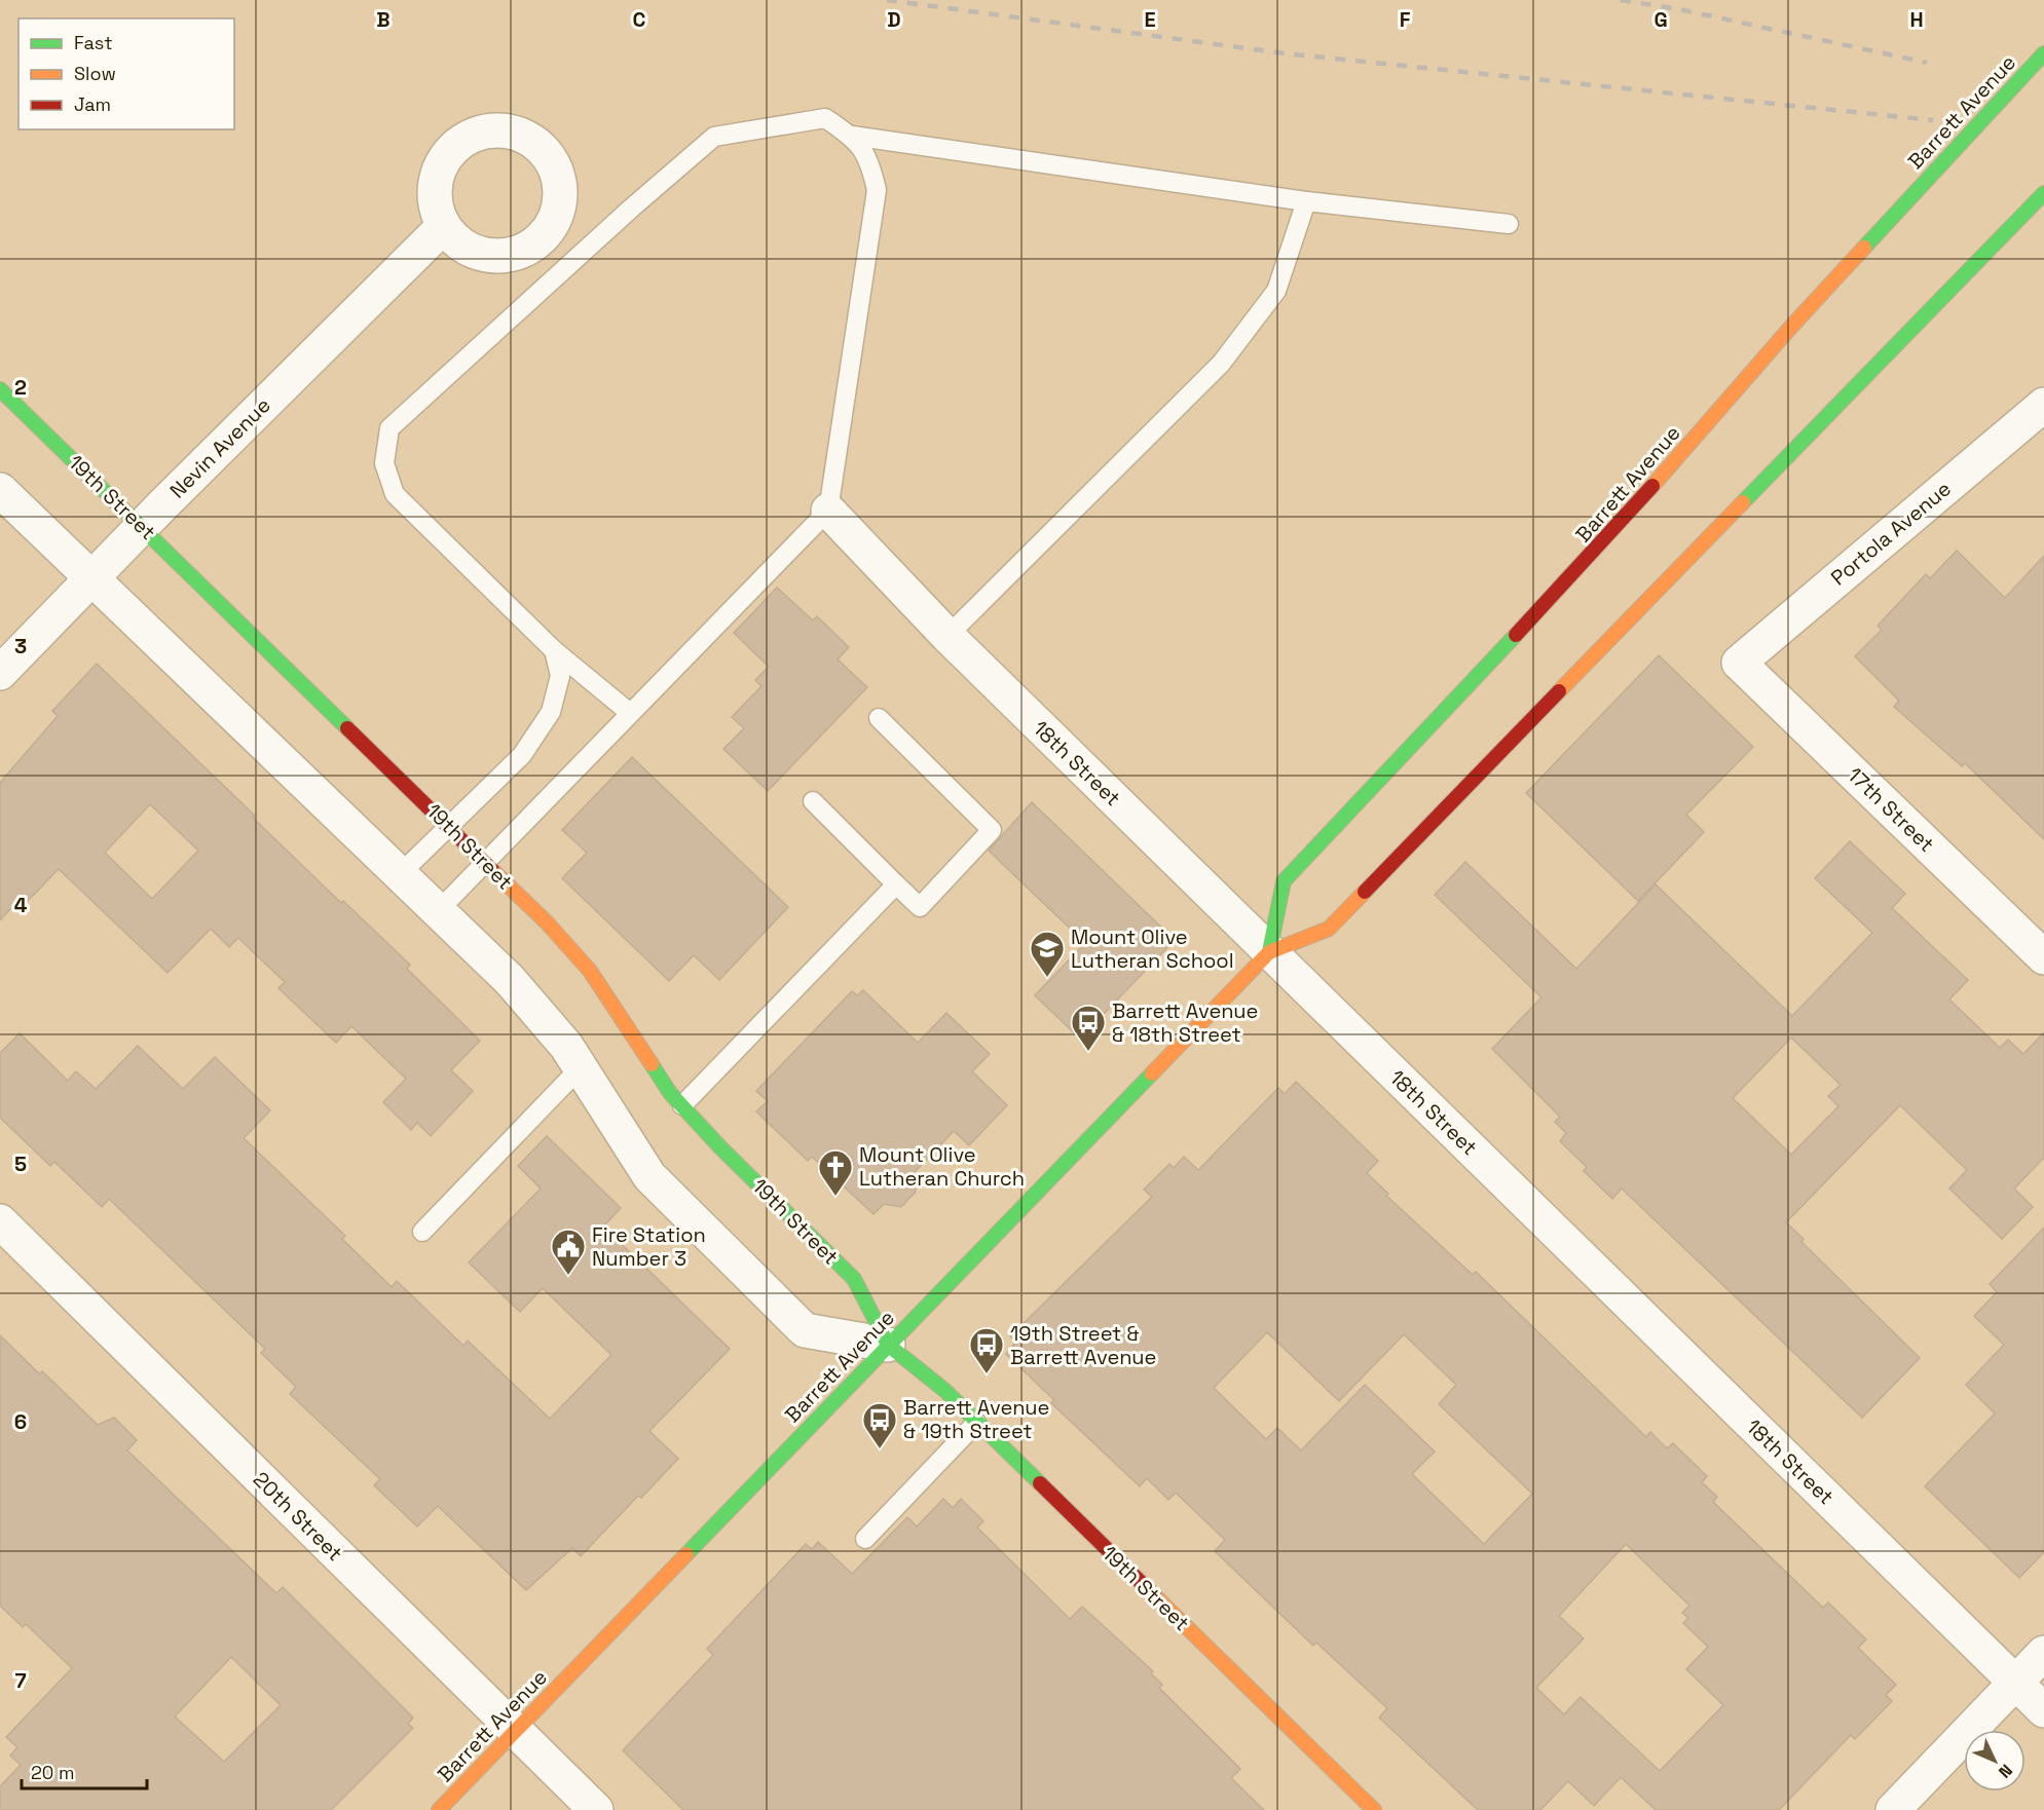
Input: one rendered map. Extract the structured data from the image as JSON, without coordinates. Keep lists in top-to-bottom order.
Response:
{
  "streets": {
    "main road": ["Barrett Avenue", "19th Street"],
    "street": [
      "Nevin Avenue",
      "Portola Avenue",
      "18th Street",
      "17th Street",
      "20th Street"
    ]
  },
  "crossings": [
    ["Barrett Avenue", "19th Street"],
    ["Barrett Avenue", "18th Street"],
    ["Barrett Avenue", "20th Street"],
    ["Nevin Avenue", "19th Street"],
    ["Portola Avenue", "17th Street"]
  ],
  "places": {
    "school or university": ["Mount Olive Lutheran School"],
    "bus stop": ["Barrett Avenue & 18th Street", "19th Street & Barrett Avenue", "Barrett Avenue & 19th Street"],
    "church": ["Mount Olive Lutheran Church"],
    "public building": ["Fire Station Number 3"]
  },
  "legend": ["Fast", "Slow", "Jam"],
  "scale_bar": "20 m",
  "north": "bottom right",
  "grid": {
    "columns": [
      "B",
      "C",
      "D",
      "E",
      "F",
      "G",
      "H"
    ],
    "rows": [
      "2",
      "3",
      "4",
      "5",
      "6",
      "7"
    ]
  }
}
